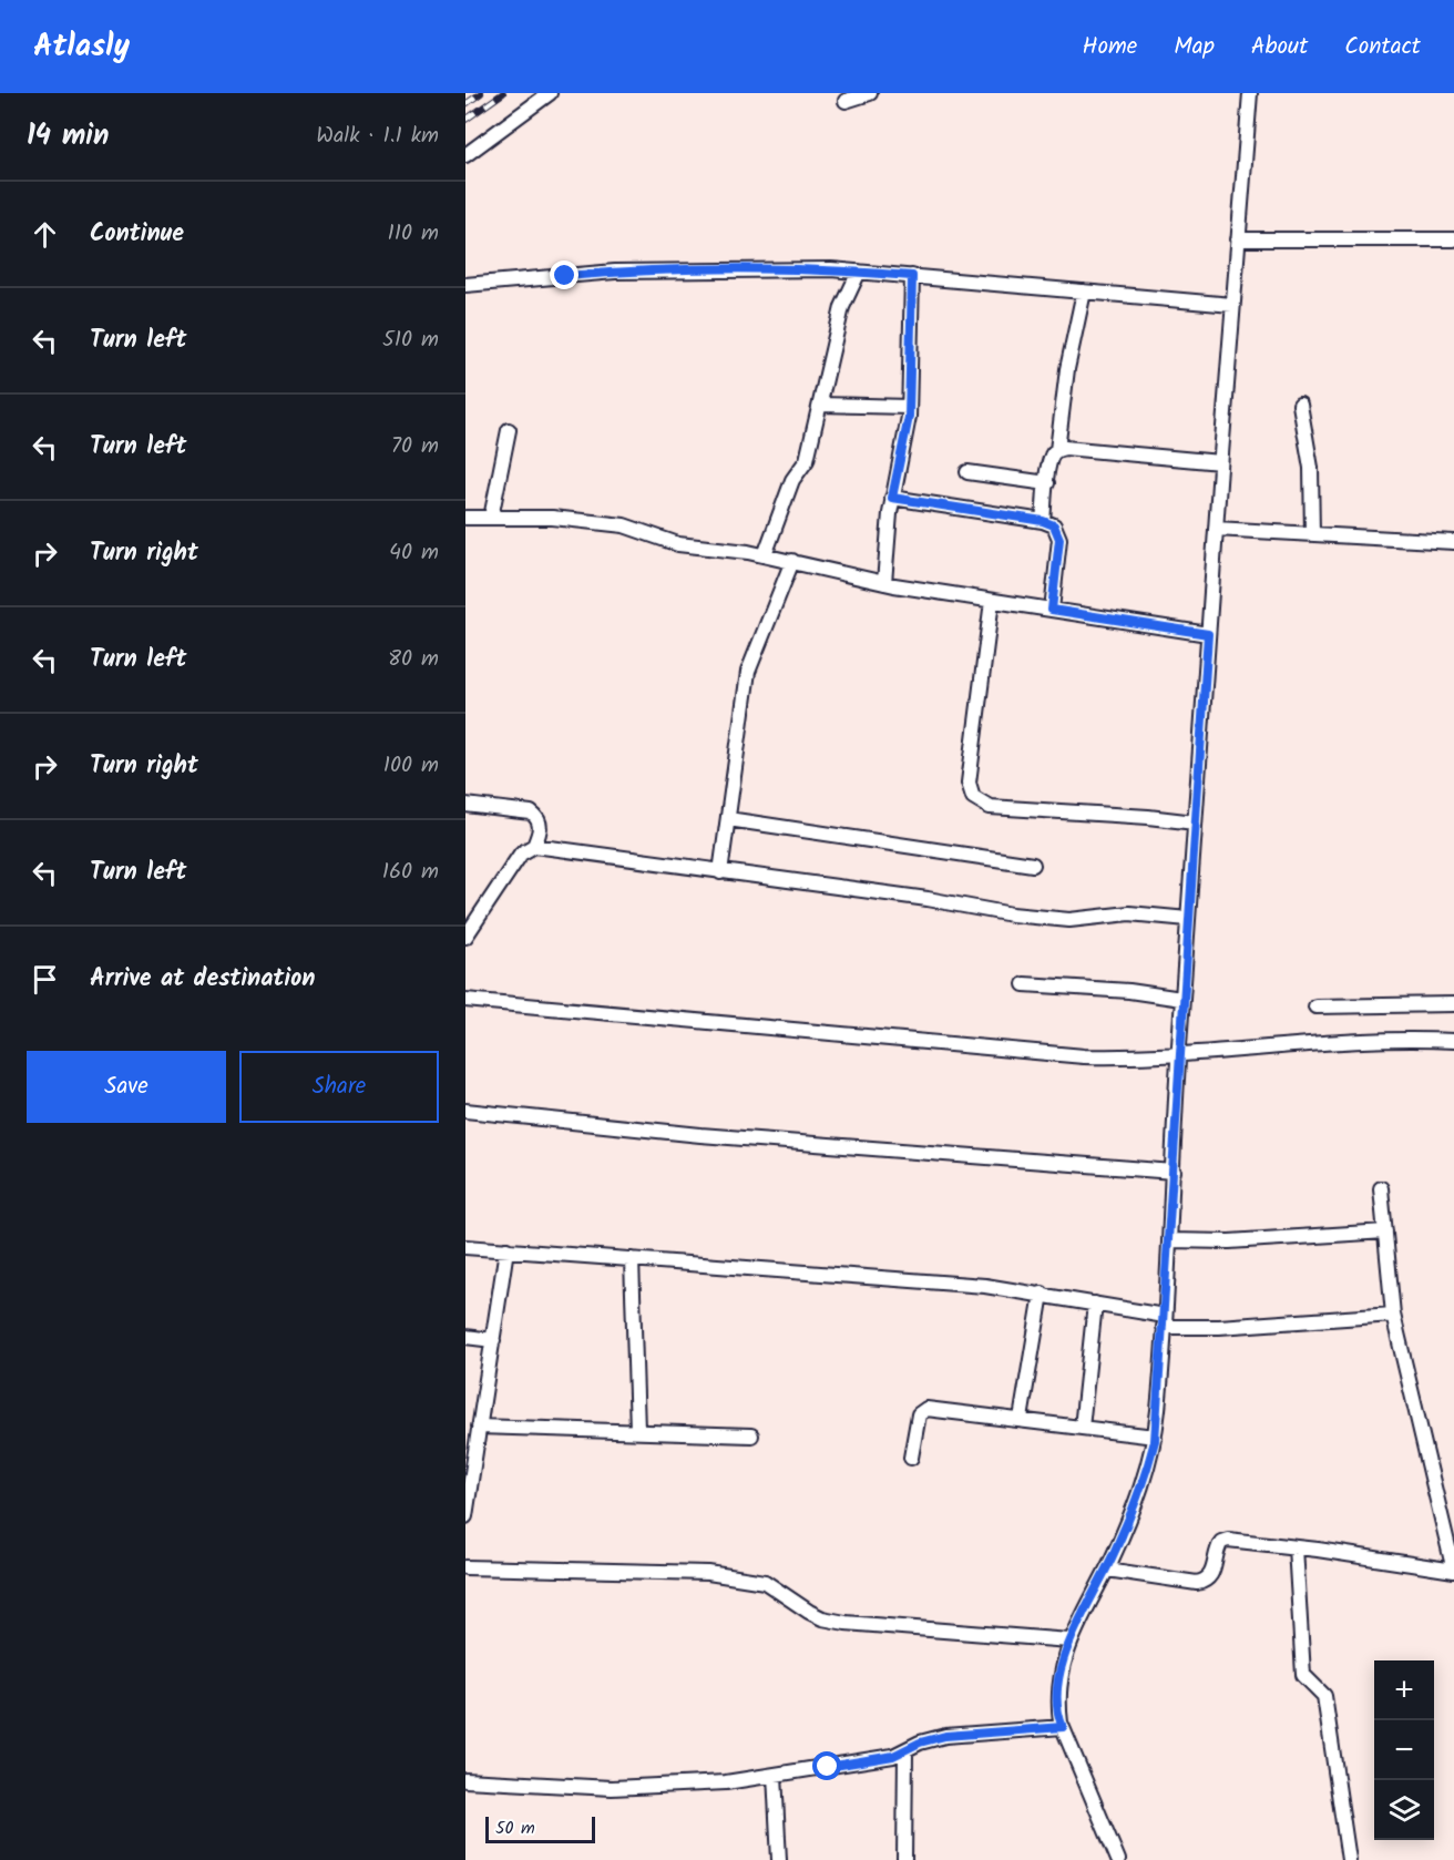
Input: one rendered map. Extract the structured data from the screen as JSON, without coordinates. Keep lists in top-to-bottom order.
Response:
{
  "scale_bar": "50 m",
  "page": {
    "header": "Atlasly",
    "nav": [
      "Home",
      "Map",
      "About",
      "Contact"
    ],
    "heading": ["14 min", "Walk · 1.1 km"],
    "list": [
      ["Continue", "110 m"],
      ["Turn left", "510 m"],
      ["Turn left", "70 m"],
      ["Turn right", "40 m"],
      ["Turn left", "80 m"],
      ["Turn right", "100 m"],
      ["Turn left", "160 m"],
      "Arrive at destination"
    ],
    "buttons": ["Save", "Share"],
    "map_buttons": ["+", "−"],
    "scale": "50 m"
  }
}
